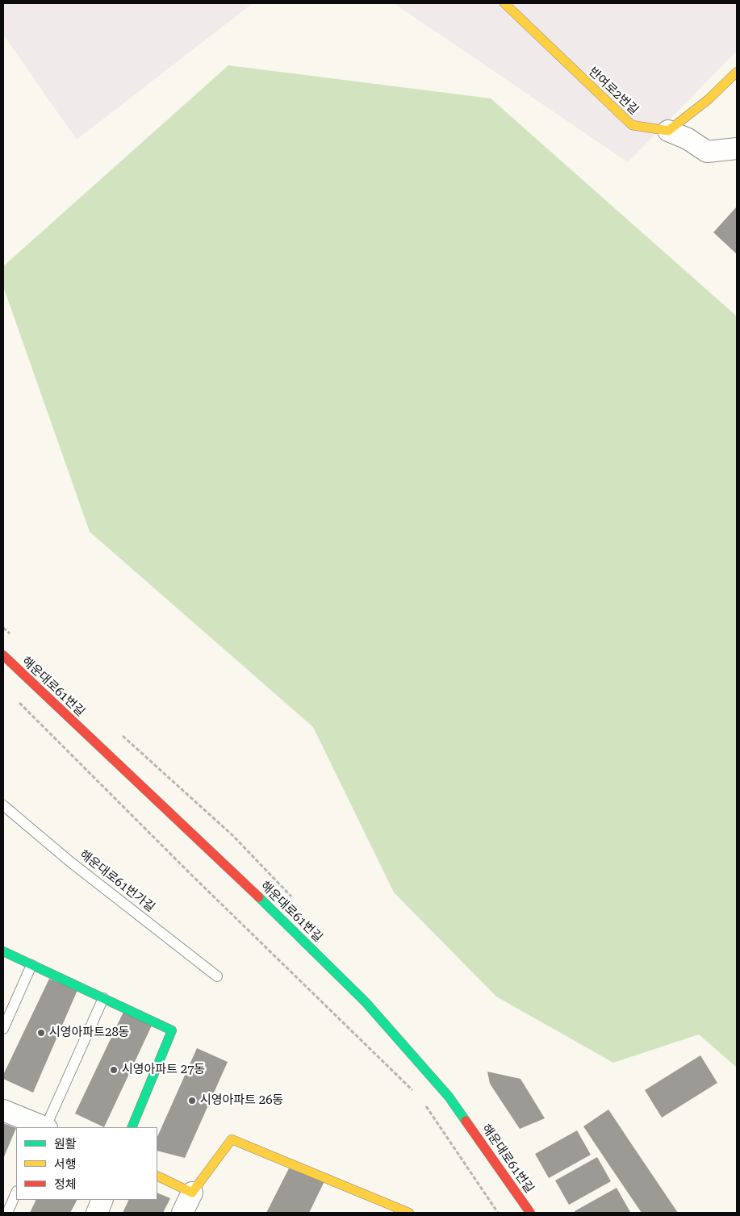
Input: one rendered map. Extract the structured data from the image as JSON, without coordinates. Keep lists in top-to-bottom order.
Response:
{
  "streets": {
    "street": ["반여로2번길", "해운대로61번길"],
    "lane": ["해운대로61번가길"]
  },
  "places": ["시영아파트28동", "시영아파트 27동", "시영아파트 26동"],
  "legend": ["원활", "서행", "정체"]
}
